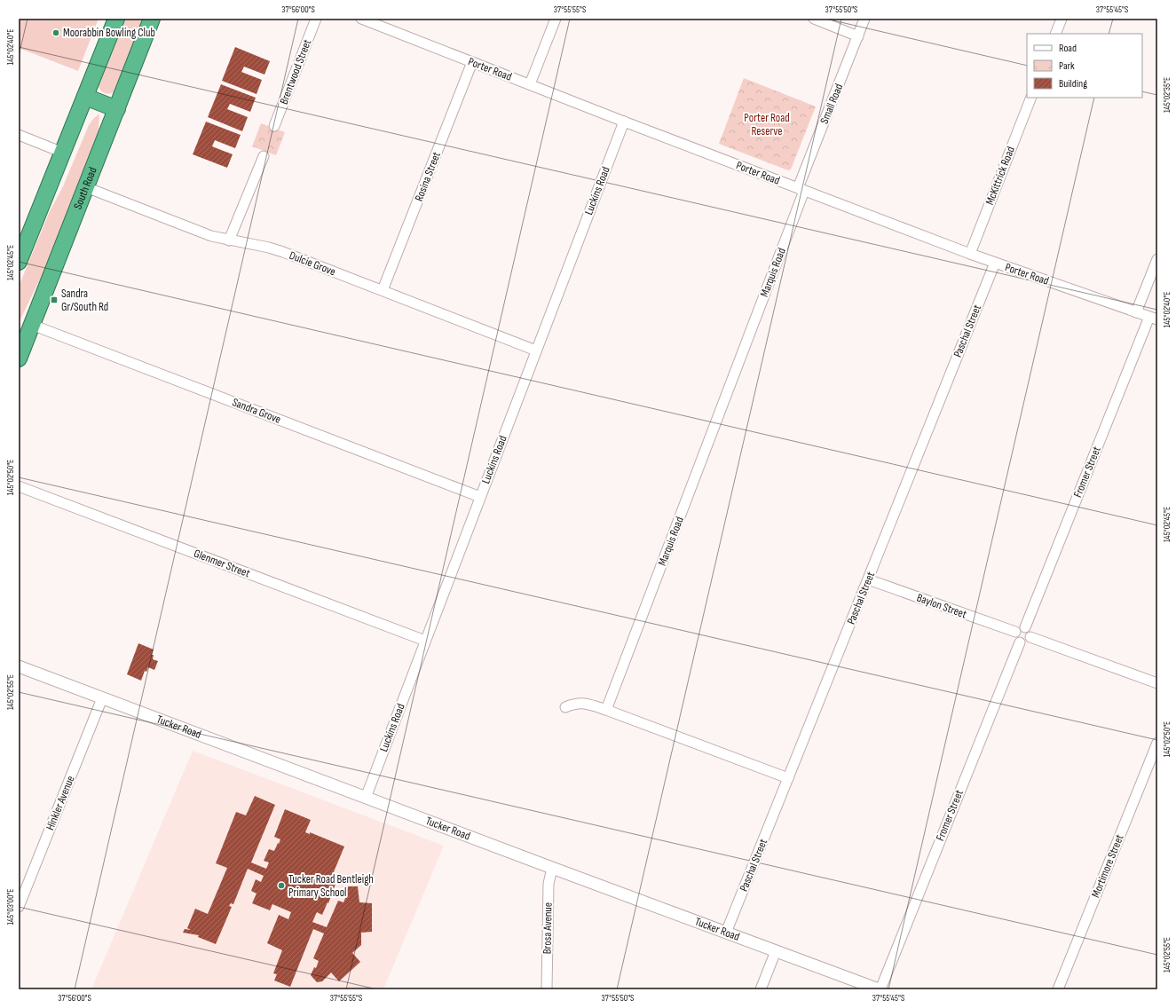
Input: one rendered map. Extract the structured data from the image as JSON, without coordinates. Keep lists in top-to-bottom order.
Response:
{
  "streets": {
    "highway": ["South Road"],
    "street": [
      "Porter Road",
      "Brentwood Street",
      "Small Road",
      "McKittrick Road",
      "Rosina Street",
      "Luckins Road",
      "Dulcie Grove",
      "Marquis Road",
      "Paschal Street",
      "Sandra Grove",
      "Fromer Street",
      "Glenmer Street",
      "Baylon Street",
      "Tucker Road",
      "Hinkler Avenue",
      "Mortimore Street",
      "Brosa Avenue"
    ]
  },
  "crossings": [
    ["Porter Road", "Small Road"],
    ["Porter Road", "McKittrick Road"],
    ["Porter Road", "Rosina Street"],
    ["Porter Road", "Luckins Road"],
    ["Porter Road", "Marquis Road"],
    ["Porter Road", "Paschal Street"],
    ["Porter Road", "Fromer Street"],
    ["Small Road", "Marquis Road"],
    ["Rosina Street", "Dulcie Grove"],
    ["South Road", "Dulcie Grove"],
    ["South Road", "Sandra Grove"],
    ["Luckins Road", "Dulcie Grove"],
    ["Luckins Road", "Sandra Grove"],
    ["Luckins Road", "Glenmer Street"],
    ["Luckins Road", "Tucker Road"],
    ["Paschal Street", "Baylon Street"],
    ["Paschal Street", "Tucker Road"],
    ["Fromer Street", "Baylon Street"],
    ["Fromer Street", "Tucker Road"],
    ["Tucker Road", "Hinkler Avenue"],
    ["Tucker Road", "Brosa Avenue"]
  ],
  "parks": ["Porter Road Reserve"],
  "places": {
    "other": ["Moorabbin Bowling Club", "Tucker Road Bentleigh Primary School"],
    "transit": ["Sandra Gr/South Rd"]
  },
  "legend": ["Road", "Park", "Building"],
  "coordinates": [
    "37°56'00\"S",
    "37°55'55\"S",
    "37°55'50\"S",
    "37°55'45\"S",
    "145°02'40\"E",
    "145°02'35\"E",
    "145°02'45\"E",
    "145°02'50\"E",
    "145°02'55\"E",
    "145°03'00\"E"
  ]
}
